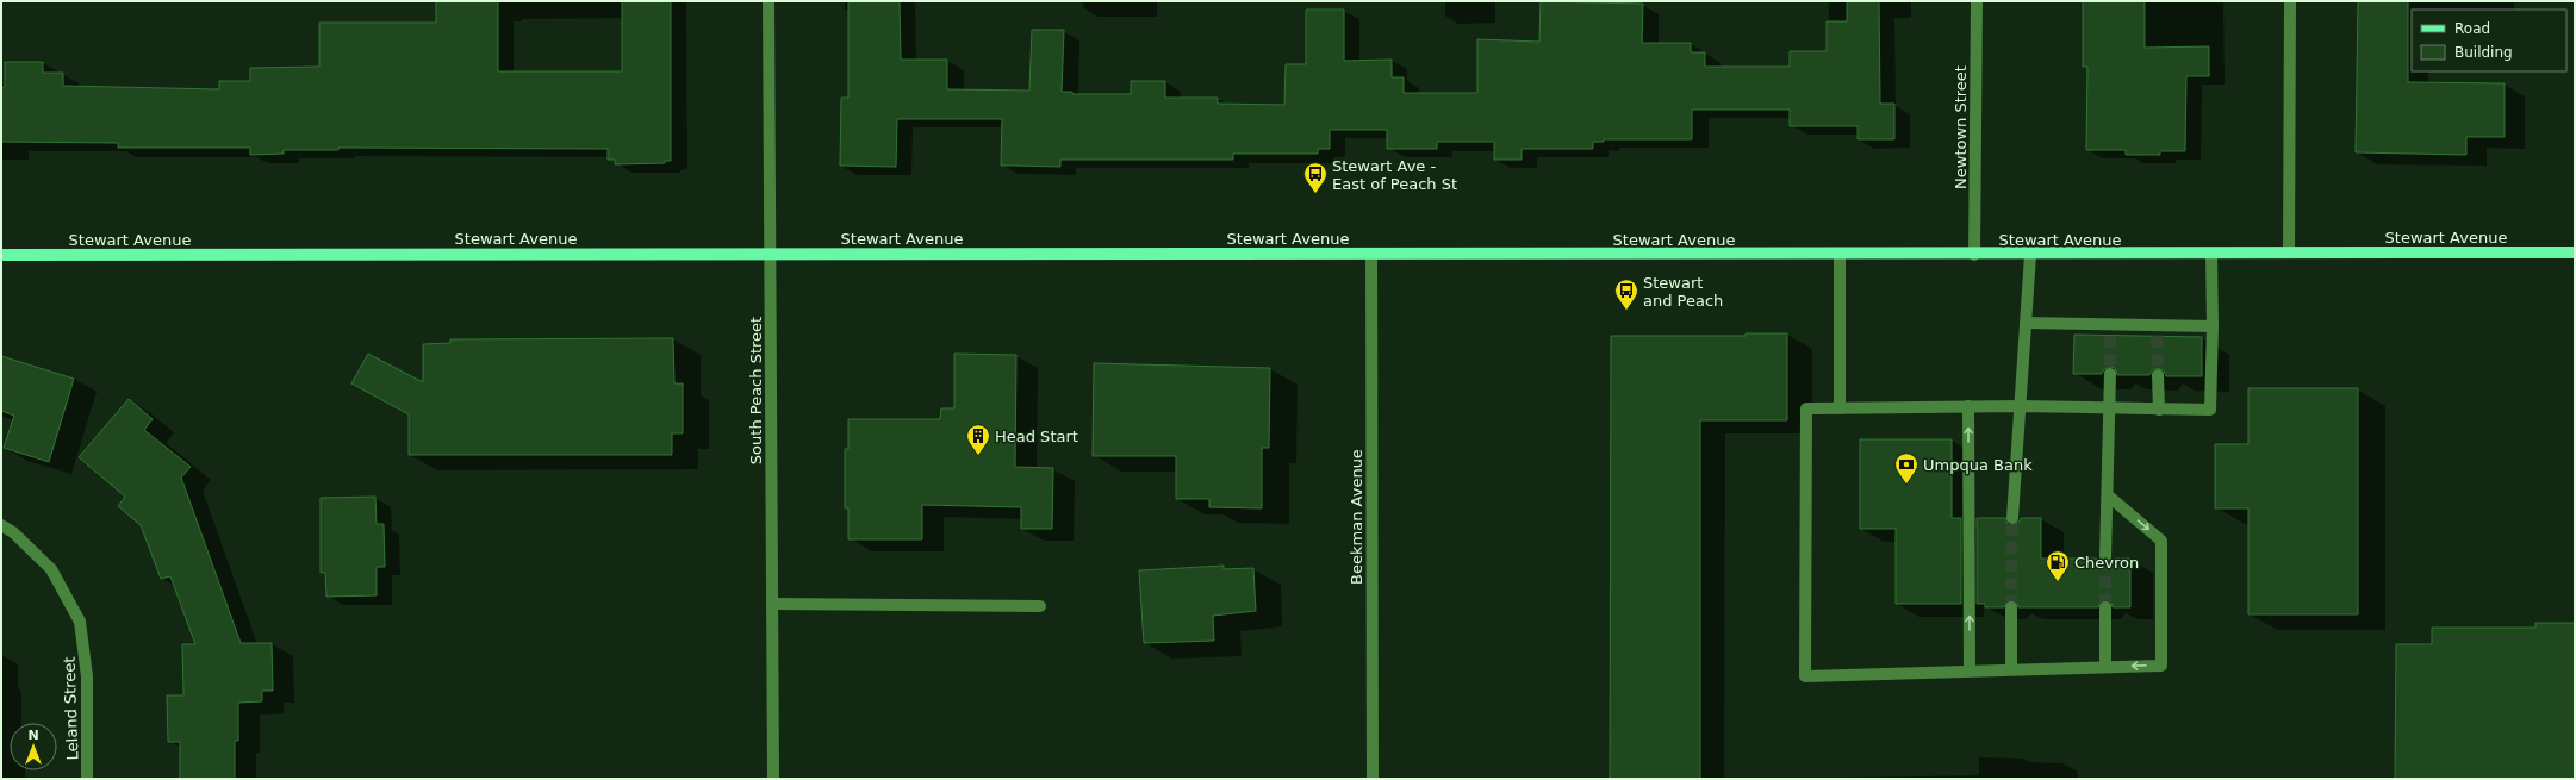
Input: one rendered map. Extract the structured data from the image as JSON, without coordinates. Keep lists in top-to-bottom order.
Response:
{
  "streets": {
    "main road": ["Stewart Avenue"],
    "street": [
      "Newtown Street",
      "South Peach Street",
      "Beekman Avenue",
      "Leland Street"
    ]
  },
  "crossings": [
    ["Newtown Street", "Stewart Avenue"],
    ["Stewart Avenue", "South Peach Street"],
    ["Stewart Avenue", "Beekman Avenue"]
  ],
  "places": {
    "bus stop": ["Stewart Ave - East of Peach St", "Stewart and Peach"],
    "building": ["Head Start"],
    "bank": ["Umpqua Bank"],
    "fuel station": ["Chevron"]
  },
  "legend": ["Road", "Building"],
  "north": "top"
}
